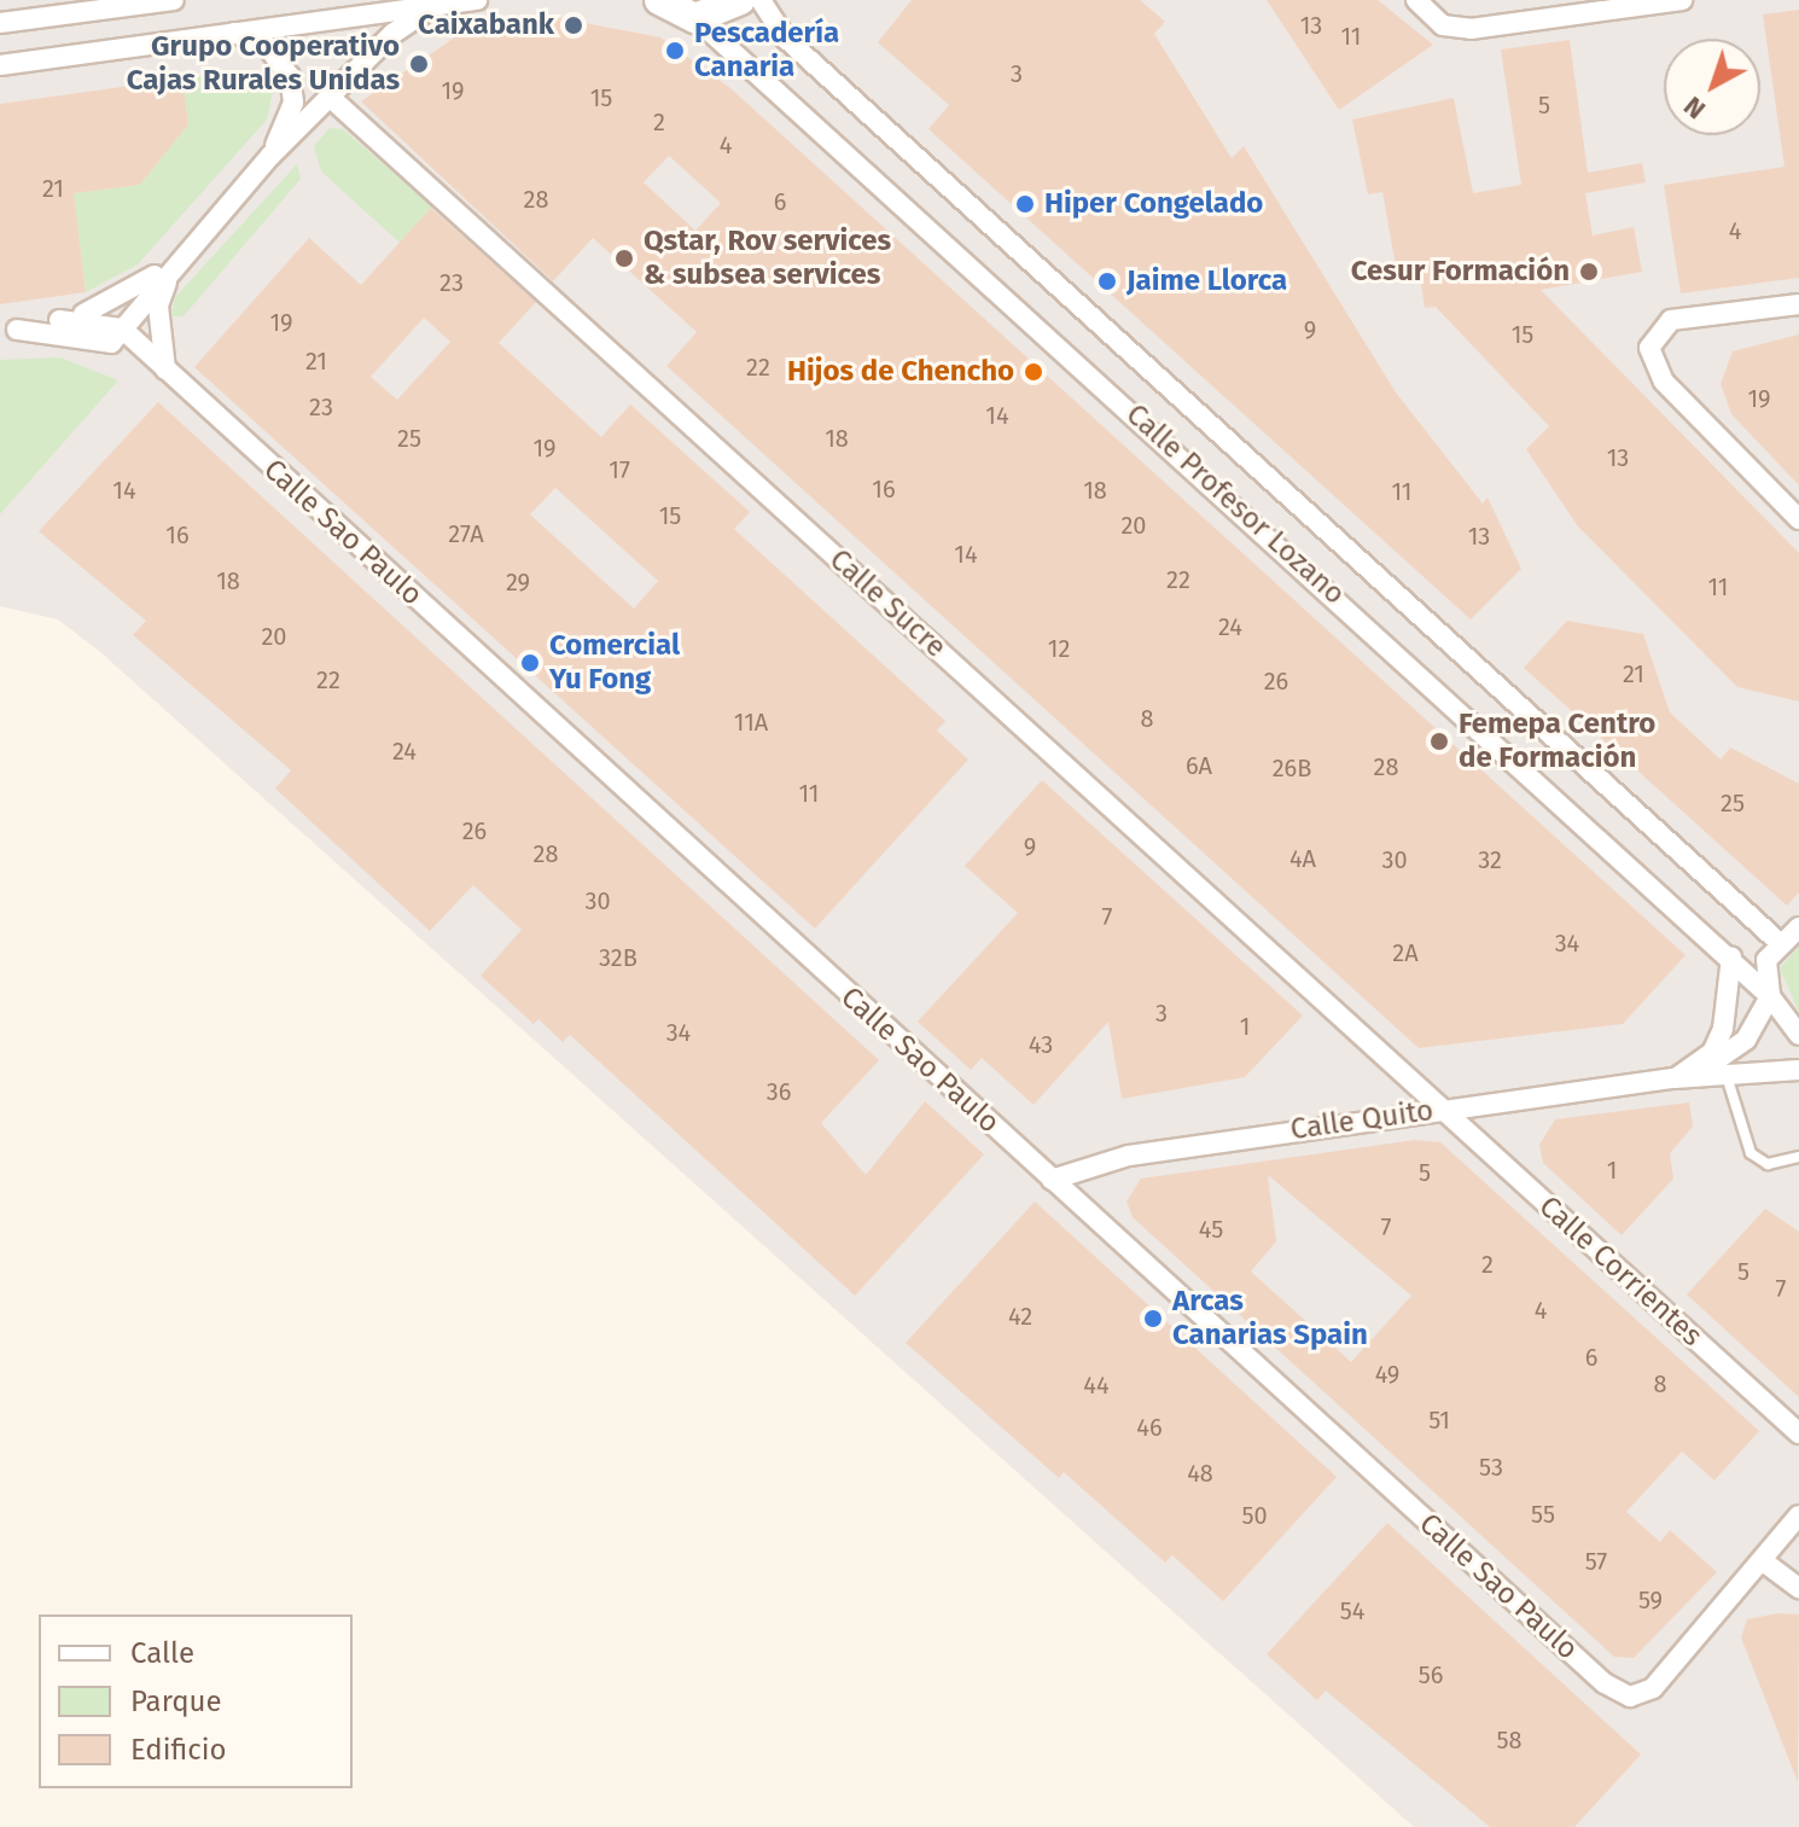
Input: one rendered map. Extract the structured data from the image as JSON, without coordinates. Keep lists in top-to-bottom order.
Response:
{
  "streets": {
    "street": [
      "Calle Profesor Lozano",
      "Calle Sao Paulo",
      "Calle Sucre",
      "Calle Quito",
      "Calle Corrientes"
    ]
  },
  "crossings": [
    ["Calle Profesor Lozano", "Calle Quito"],
    ["Calle Sao Paulo", "Calle Quito"],
    ["Calle Sucre", "Calle Quito"],
    ["Calle Sucre", "Calle Corrientes"],
    ["Calle Quito", "Calle Corrientes"]
  ],
  "places": [
    "Caixabank",
    "Pescadería Canaria",
    "Grupo Cooperativo Cajas Rurales Unidas",
    "Hiper Congelado",
    "Qstar, Rov services & subsea services",
    "Cesur Formación",
    "Jaime Llorca",
    "Hijos de Chencho",
    "Comercial Yu Fong",
    "Femepa Centro de Formación",
    "Arcas Canarias Spain"
  ],
  "house_numbers": [
    "13",
    "11",
    "3",
    "19",
    "15",
    "5",
    "2",
    "4",
    "21",
    "28",
    "6",
    "4",
    "23",
    "19",
    "9",
    "15",
    "21",
    "22",
    "19",
    "23",
    "14",
    "25",
    "18",
    "19",
    "13",
    "17",
    "16",
    "14",
    "18",
    "11",
    "15",
    "20",
    "27A",
    "16",
    "13",
    "14",
    "22",
    "18",
    "29",
    "11",
    "24",
    "20",
    "12",
    "21",
    "22",
    "26",
    "8",
    "11A",
    "24",
    "6A",
    "28",
    "26B",
    "11",
    "25",
    "26",
    "9",
    "28",
    "4A",
    "30",
    "32",
    "30",
    "7",
    "34",
    "2A",
    "32B",
    "3",
    "1",
    "34",
    "43",
    "36",
    "1",
    "5",
    "7",
    "45",
    "2",
    "5",
    "7",
    "4",
    "42",
    "6",
    "49",
    "8",
    "44",
    "51",
    "46",
    "53",
    "48",
    "55",
    "50",
    "57",
    "59",
    "54",
    "56",
    "58"
  ],
  "legend": ["Calle", "Parque", "Edificio"],
  "north": "bottom left"
}
